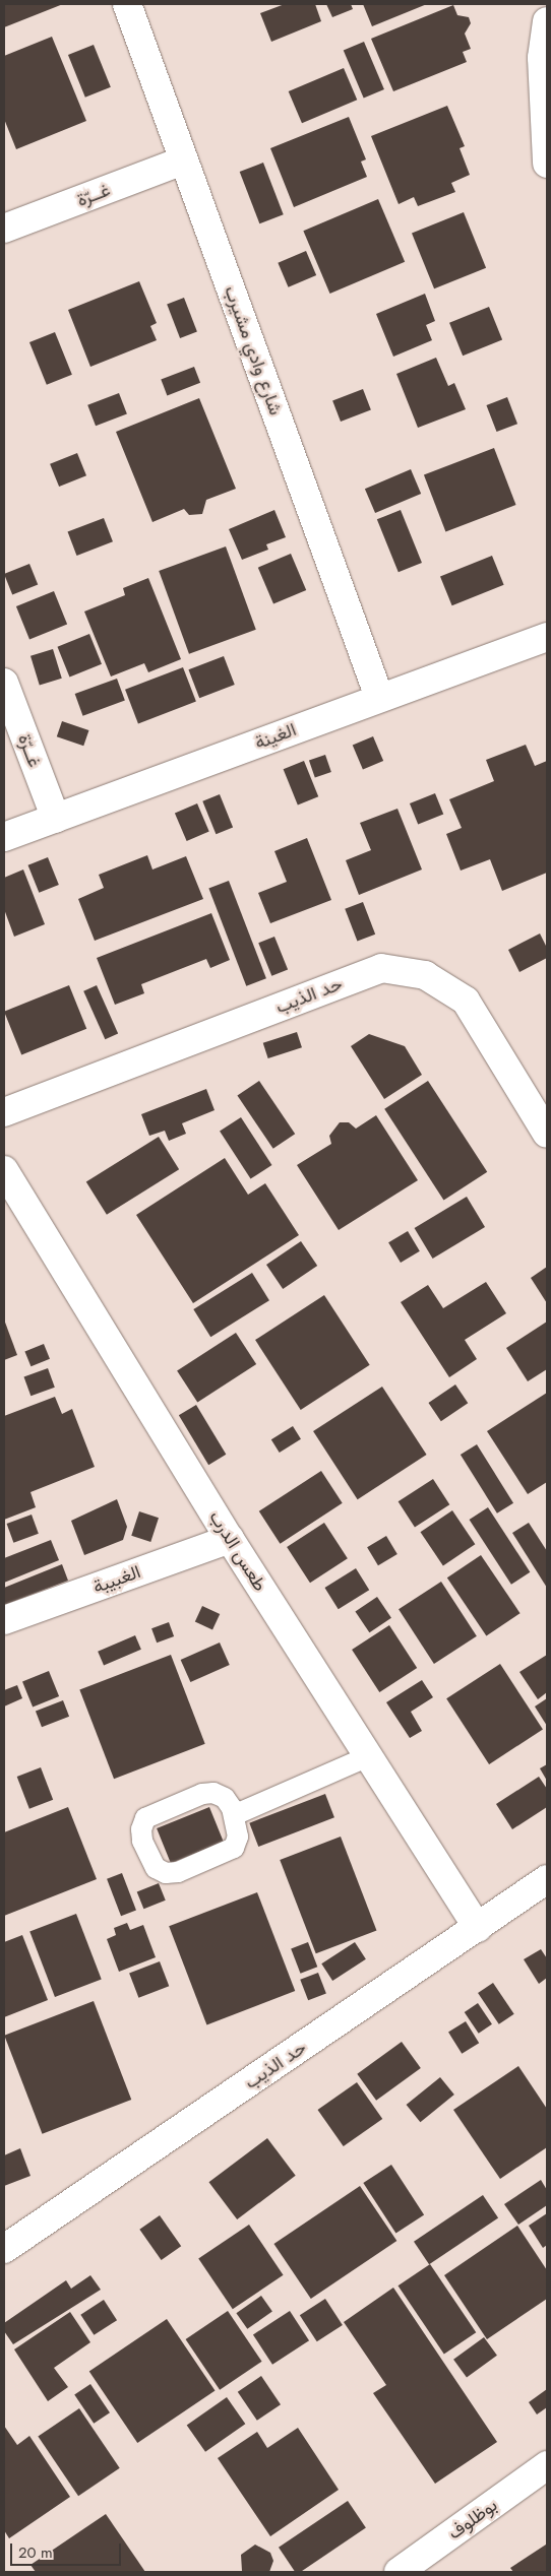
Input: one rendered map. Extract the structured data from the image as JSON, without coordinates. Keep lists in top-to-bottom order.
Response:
{
  "streets": {
    "street": [
      "غــرّة",
      "شارع وادي مشيرب",
      "الغينة",
      "حد الذيب",
      "طعس الدرب",
      "الغبيبة",
      "بوظلوف"
    ]
  },
  "crossings": [
    ["غــرّة", "شارع وادي مشيرب"],
    ["غــرّة", "الغينة"],
    ["شارع وادي مشيرب", "الغينة"],
    ["حد الذيب", "طعس الدرب"],
    ["طعس الدرب", "الغبيبة"]
  ],
  "scale_bar": "20 m"
}
